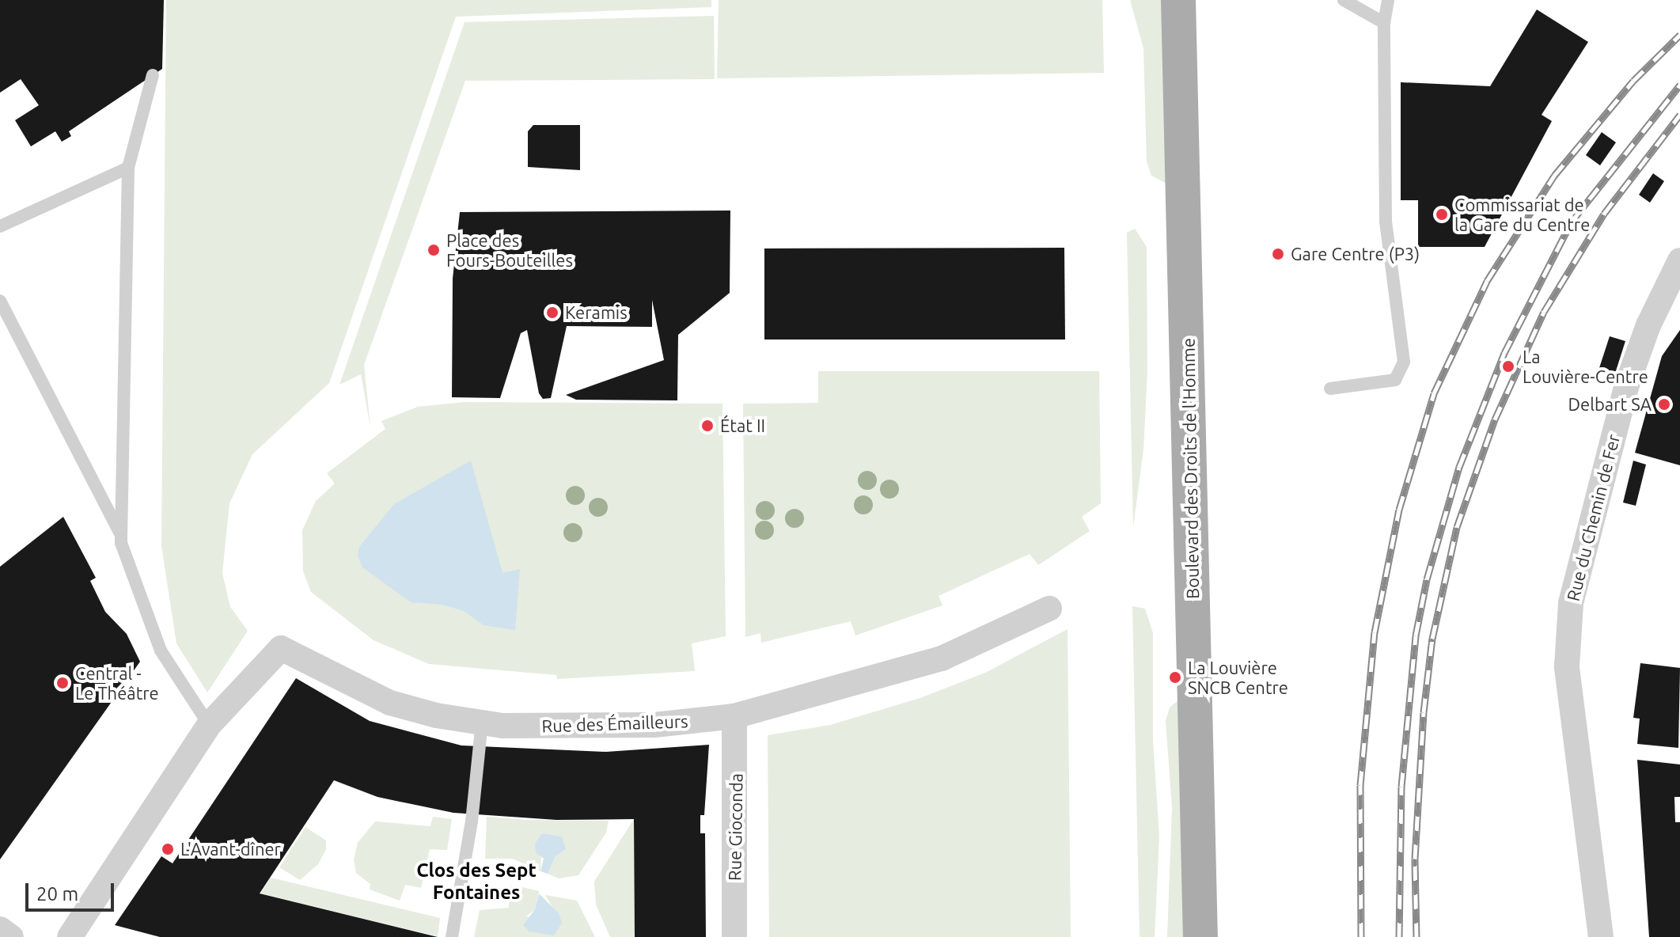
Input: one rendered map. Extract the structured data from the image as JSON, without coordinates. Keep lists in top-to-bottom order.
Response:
{
  "streets": {
    "main road": ["Boulevard des Droits de l'Homme"],
    "street": ["Rue du Chemin de Fer", "Rue des Émailleurs", "Rue Gioconda"]
  },
  "crossings": [
    ["Rue des Émailleurs", "Rue Gioconda"]
  ],
  "districts": ["Clos des Sept Fontaines"],
  "places": [
    "Commissariat de la Gare du Centre",
    "Place des Fours-Bouteilles",
    "Gare Centre (P3)",
    "Keramis",
    "La Louvière-Centre",
    "Delbart SA",
    "État II",
    "La Louvière SNCB Centre",
    "Central - Le Théâtre",
    "L'Avant-dîner"
  ],
  "scale_bar": "20 m"
}
